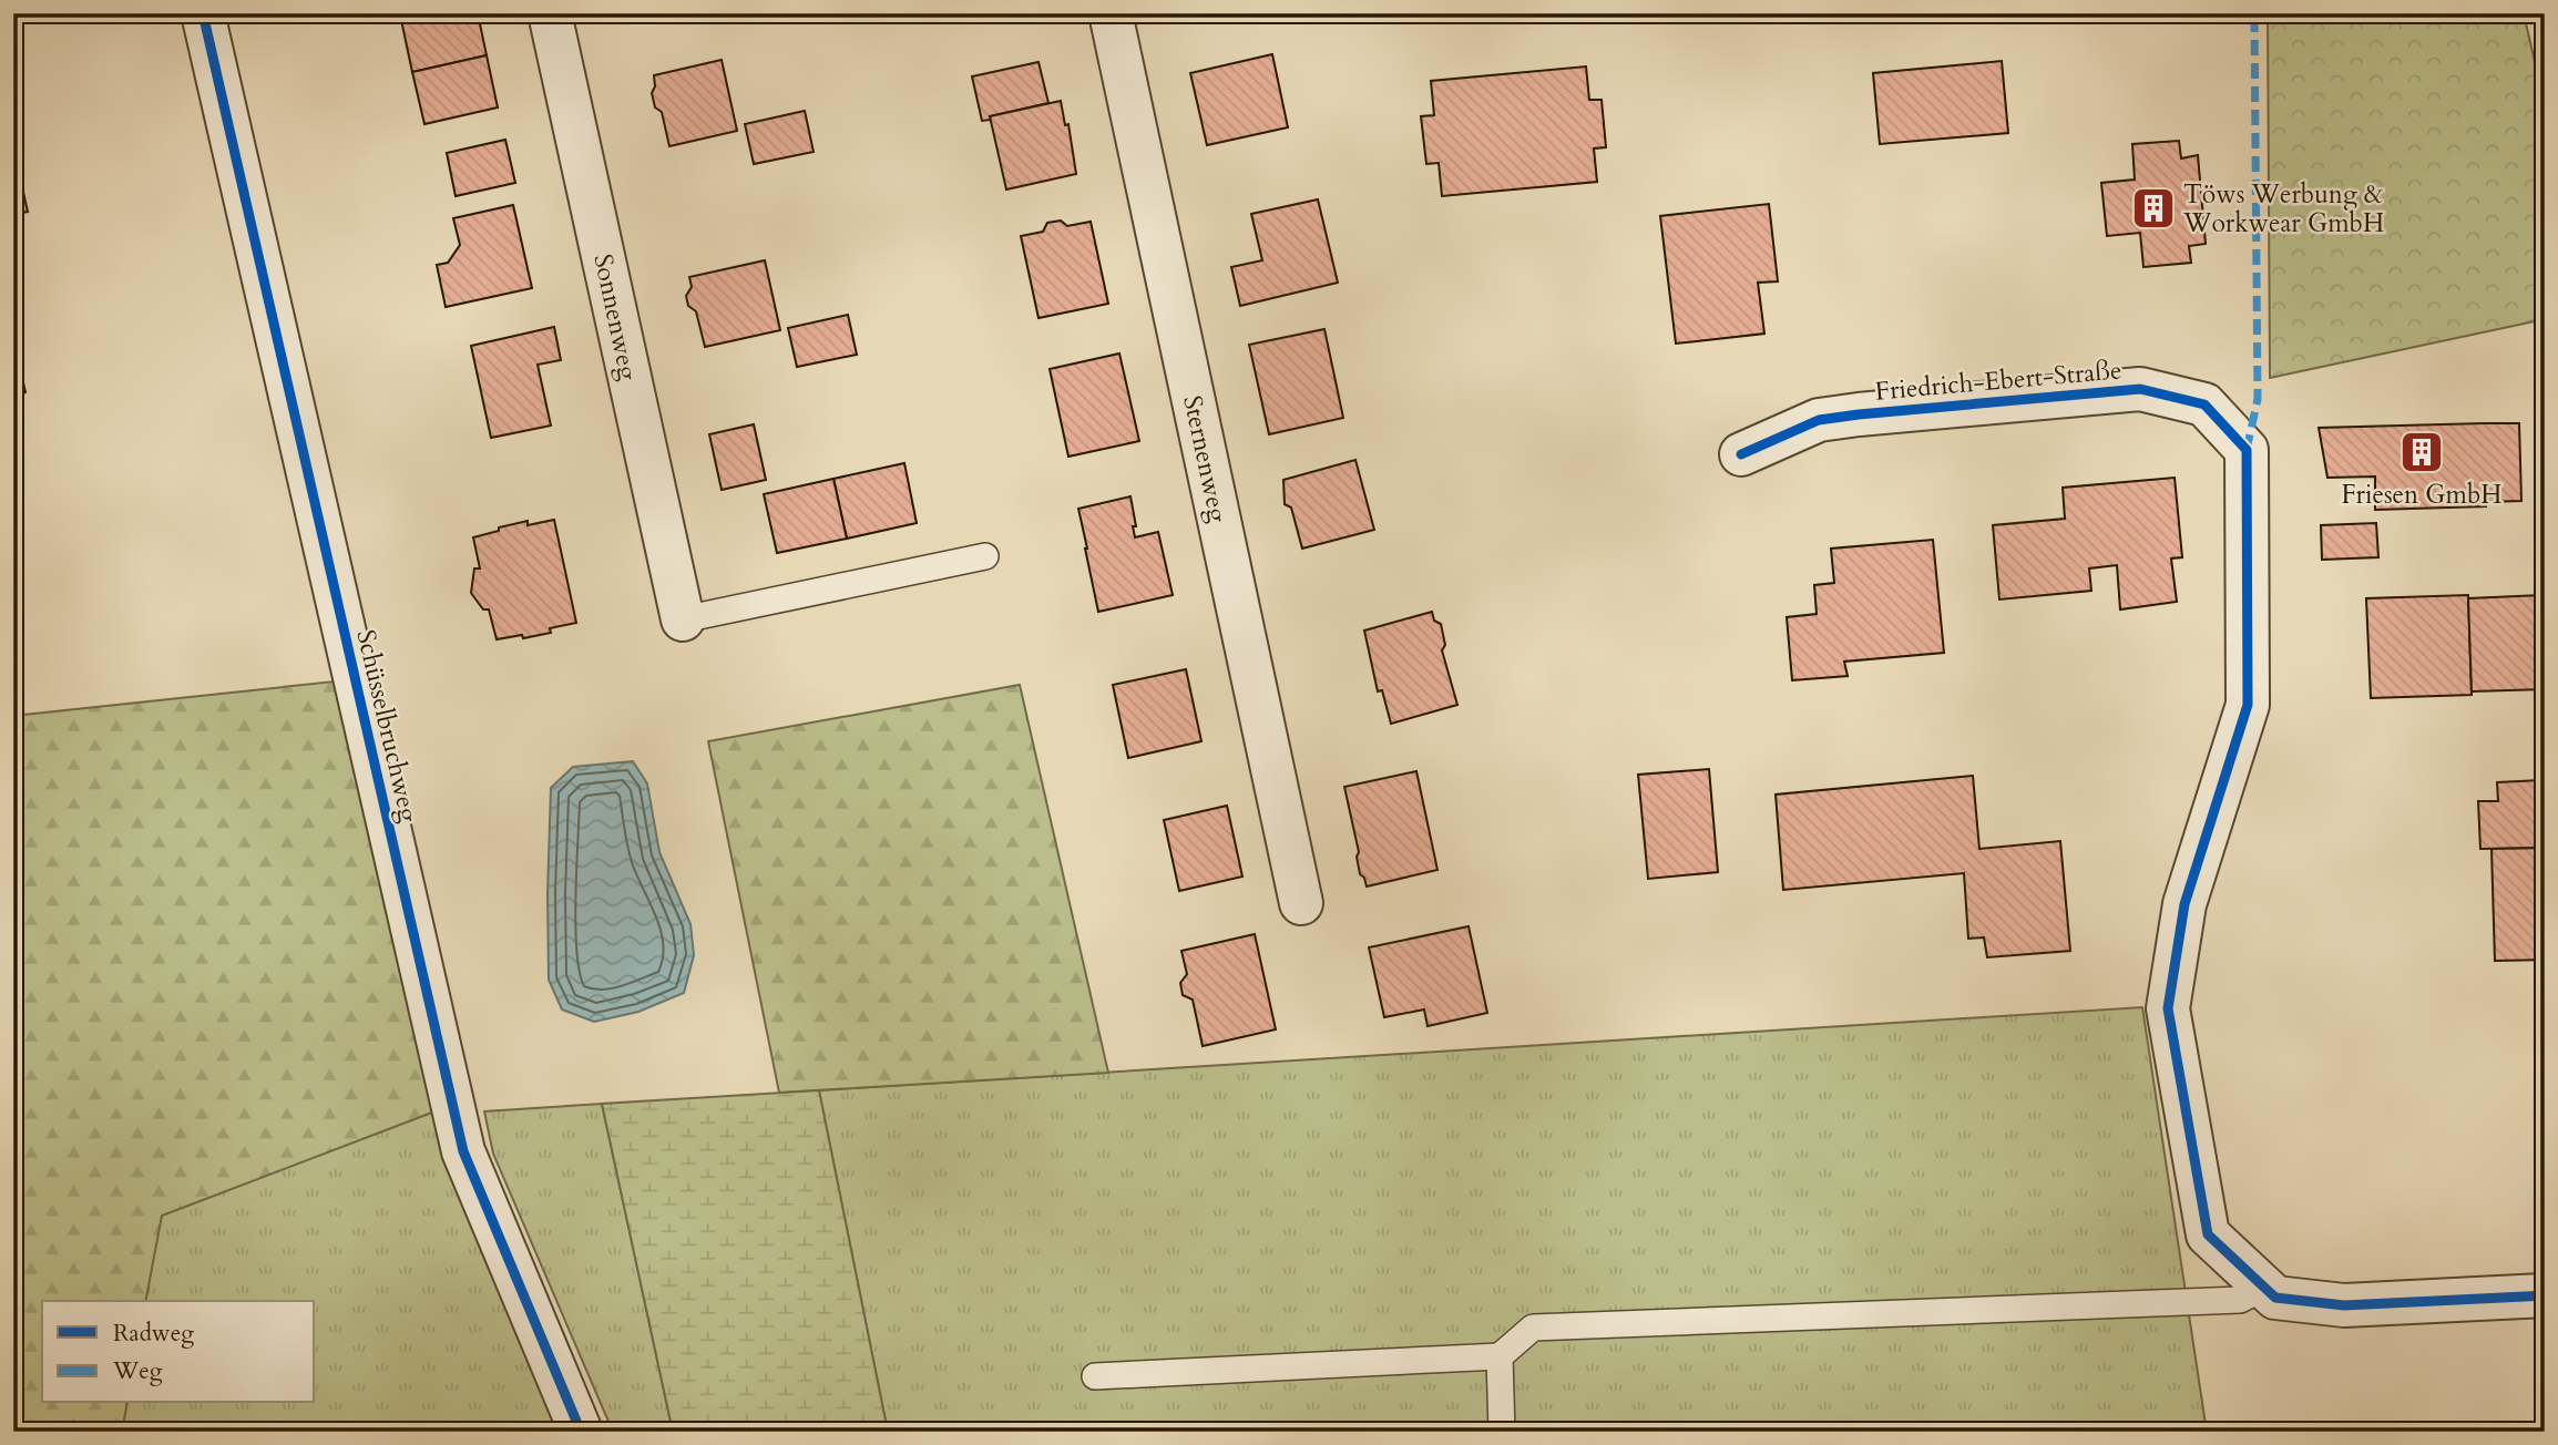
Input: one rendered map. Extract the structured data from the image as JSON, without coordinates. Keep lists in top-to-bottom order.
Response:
{
  "streets": {
    "street": [
      "Sonnenweg",
      "Friedrich-Ebert-Straße",
      "Sternenweg",
      "Schüsselbruchweg"
    ]
  },
  "places": {
    "building": ["Töws Werbung & Workwear GmbH", "Friesen GmbH"]
  },
  "legend": ["Radweg", "Weg"]
}
